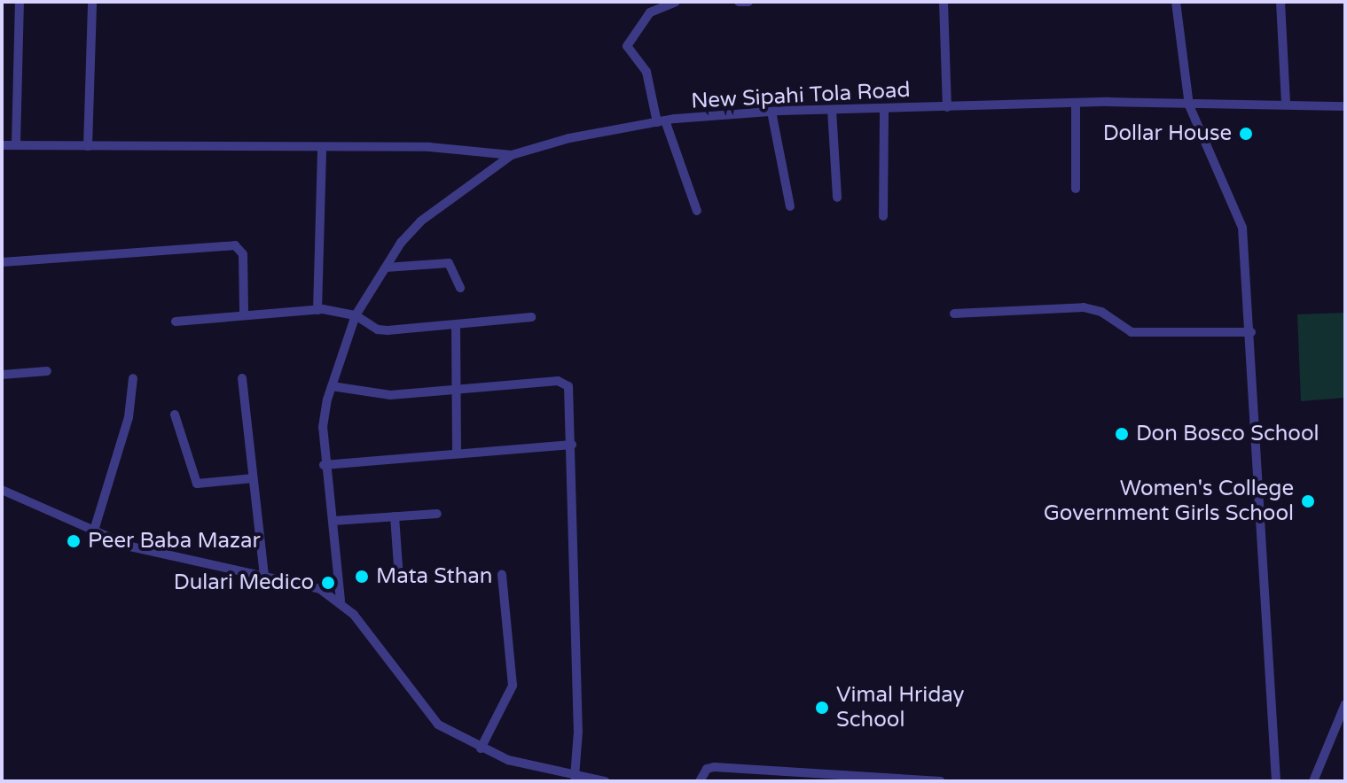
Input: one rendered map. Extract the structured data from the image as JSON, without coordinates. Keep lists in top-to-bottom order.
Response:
{
  "streets": {
    "street": ["New Sipahi Tola Road"]
  },
  "places": [
    "Dollar House",
    "Don Bosco School",
    "Women's College Government Girls School",
    "Peer Baba Mazar",
    "Mata Sthan",
    "Dulari Medico",
    "Vimal Hriday School"
  ]
}
